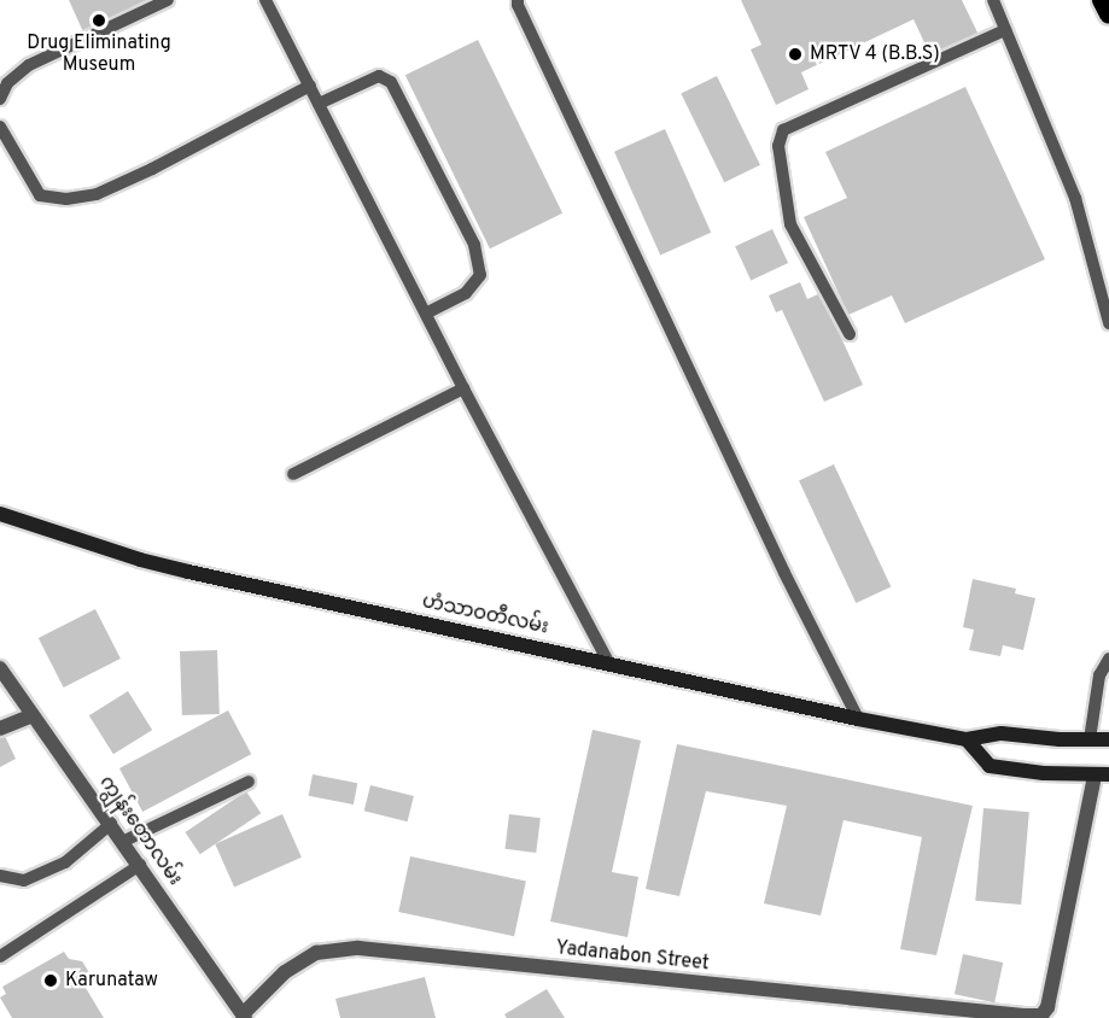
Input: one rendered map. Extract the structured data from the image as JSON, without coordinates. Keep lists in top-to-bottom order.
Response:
{
  "streets": {
    "main road": ["ဟံသာဝတီလမ်း"],
    "street": ["ကျွန်းတောလမ်း", "Yadanabon Street"]
  },
  "crossings": [
    ["ကျွန်းတောလမ်း", "Yadanabon Street"]
  ],
  "places": ["Drug Eliminating Museum", "MRTV 4 (B.B.S)", "Karunataw"]
}
